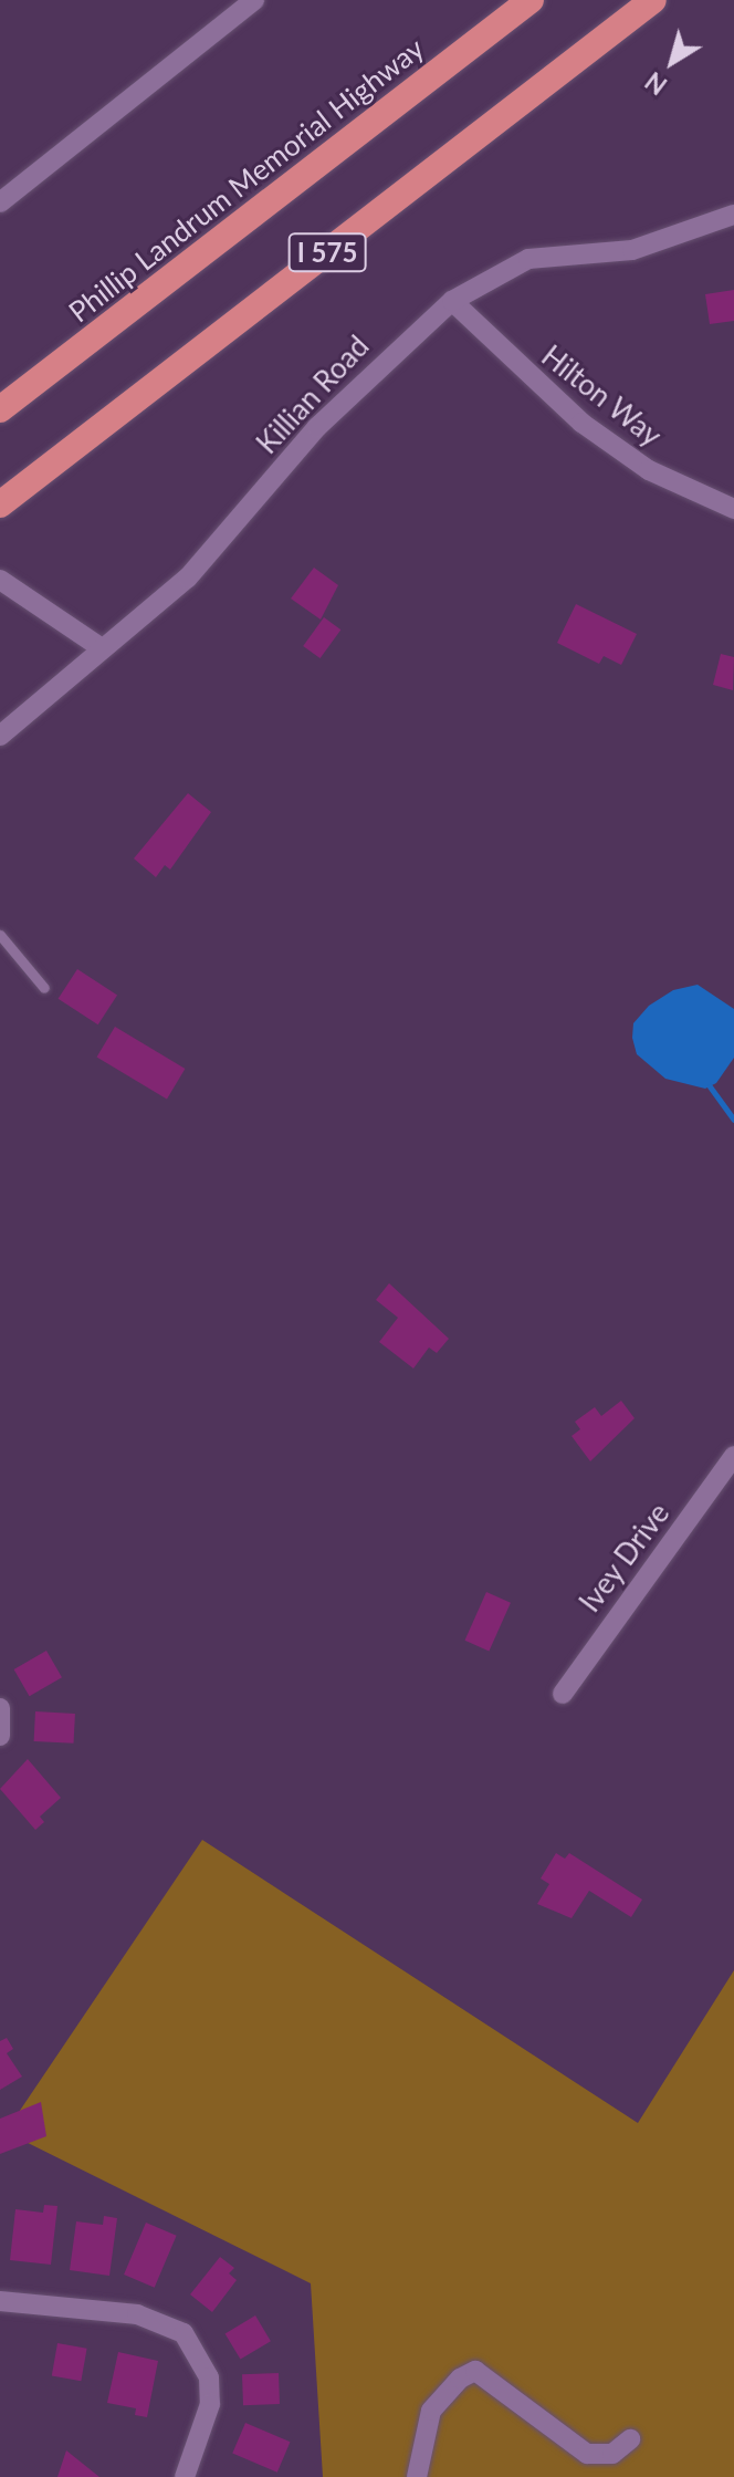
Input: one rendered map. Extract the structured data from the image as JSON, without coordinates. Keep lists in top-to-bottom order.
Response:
{
  "streets": {
    "highway": ["Phillip Landrum Memorial Highway", "I 575"],
    "street": ["Killian Road", "Hilton Way", "Ivey Drive"]
  },
  "crossings": [
    ["Killian Road", "Hilton Way"]
  ],
  "north": "bottom left"
}
